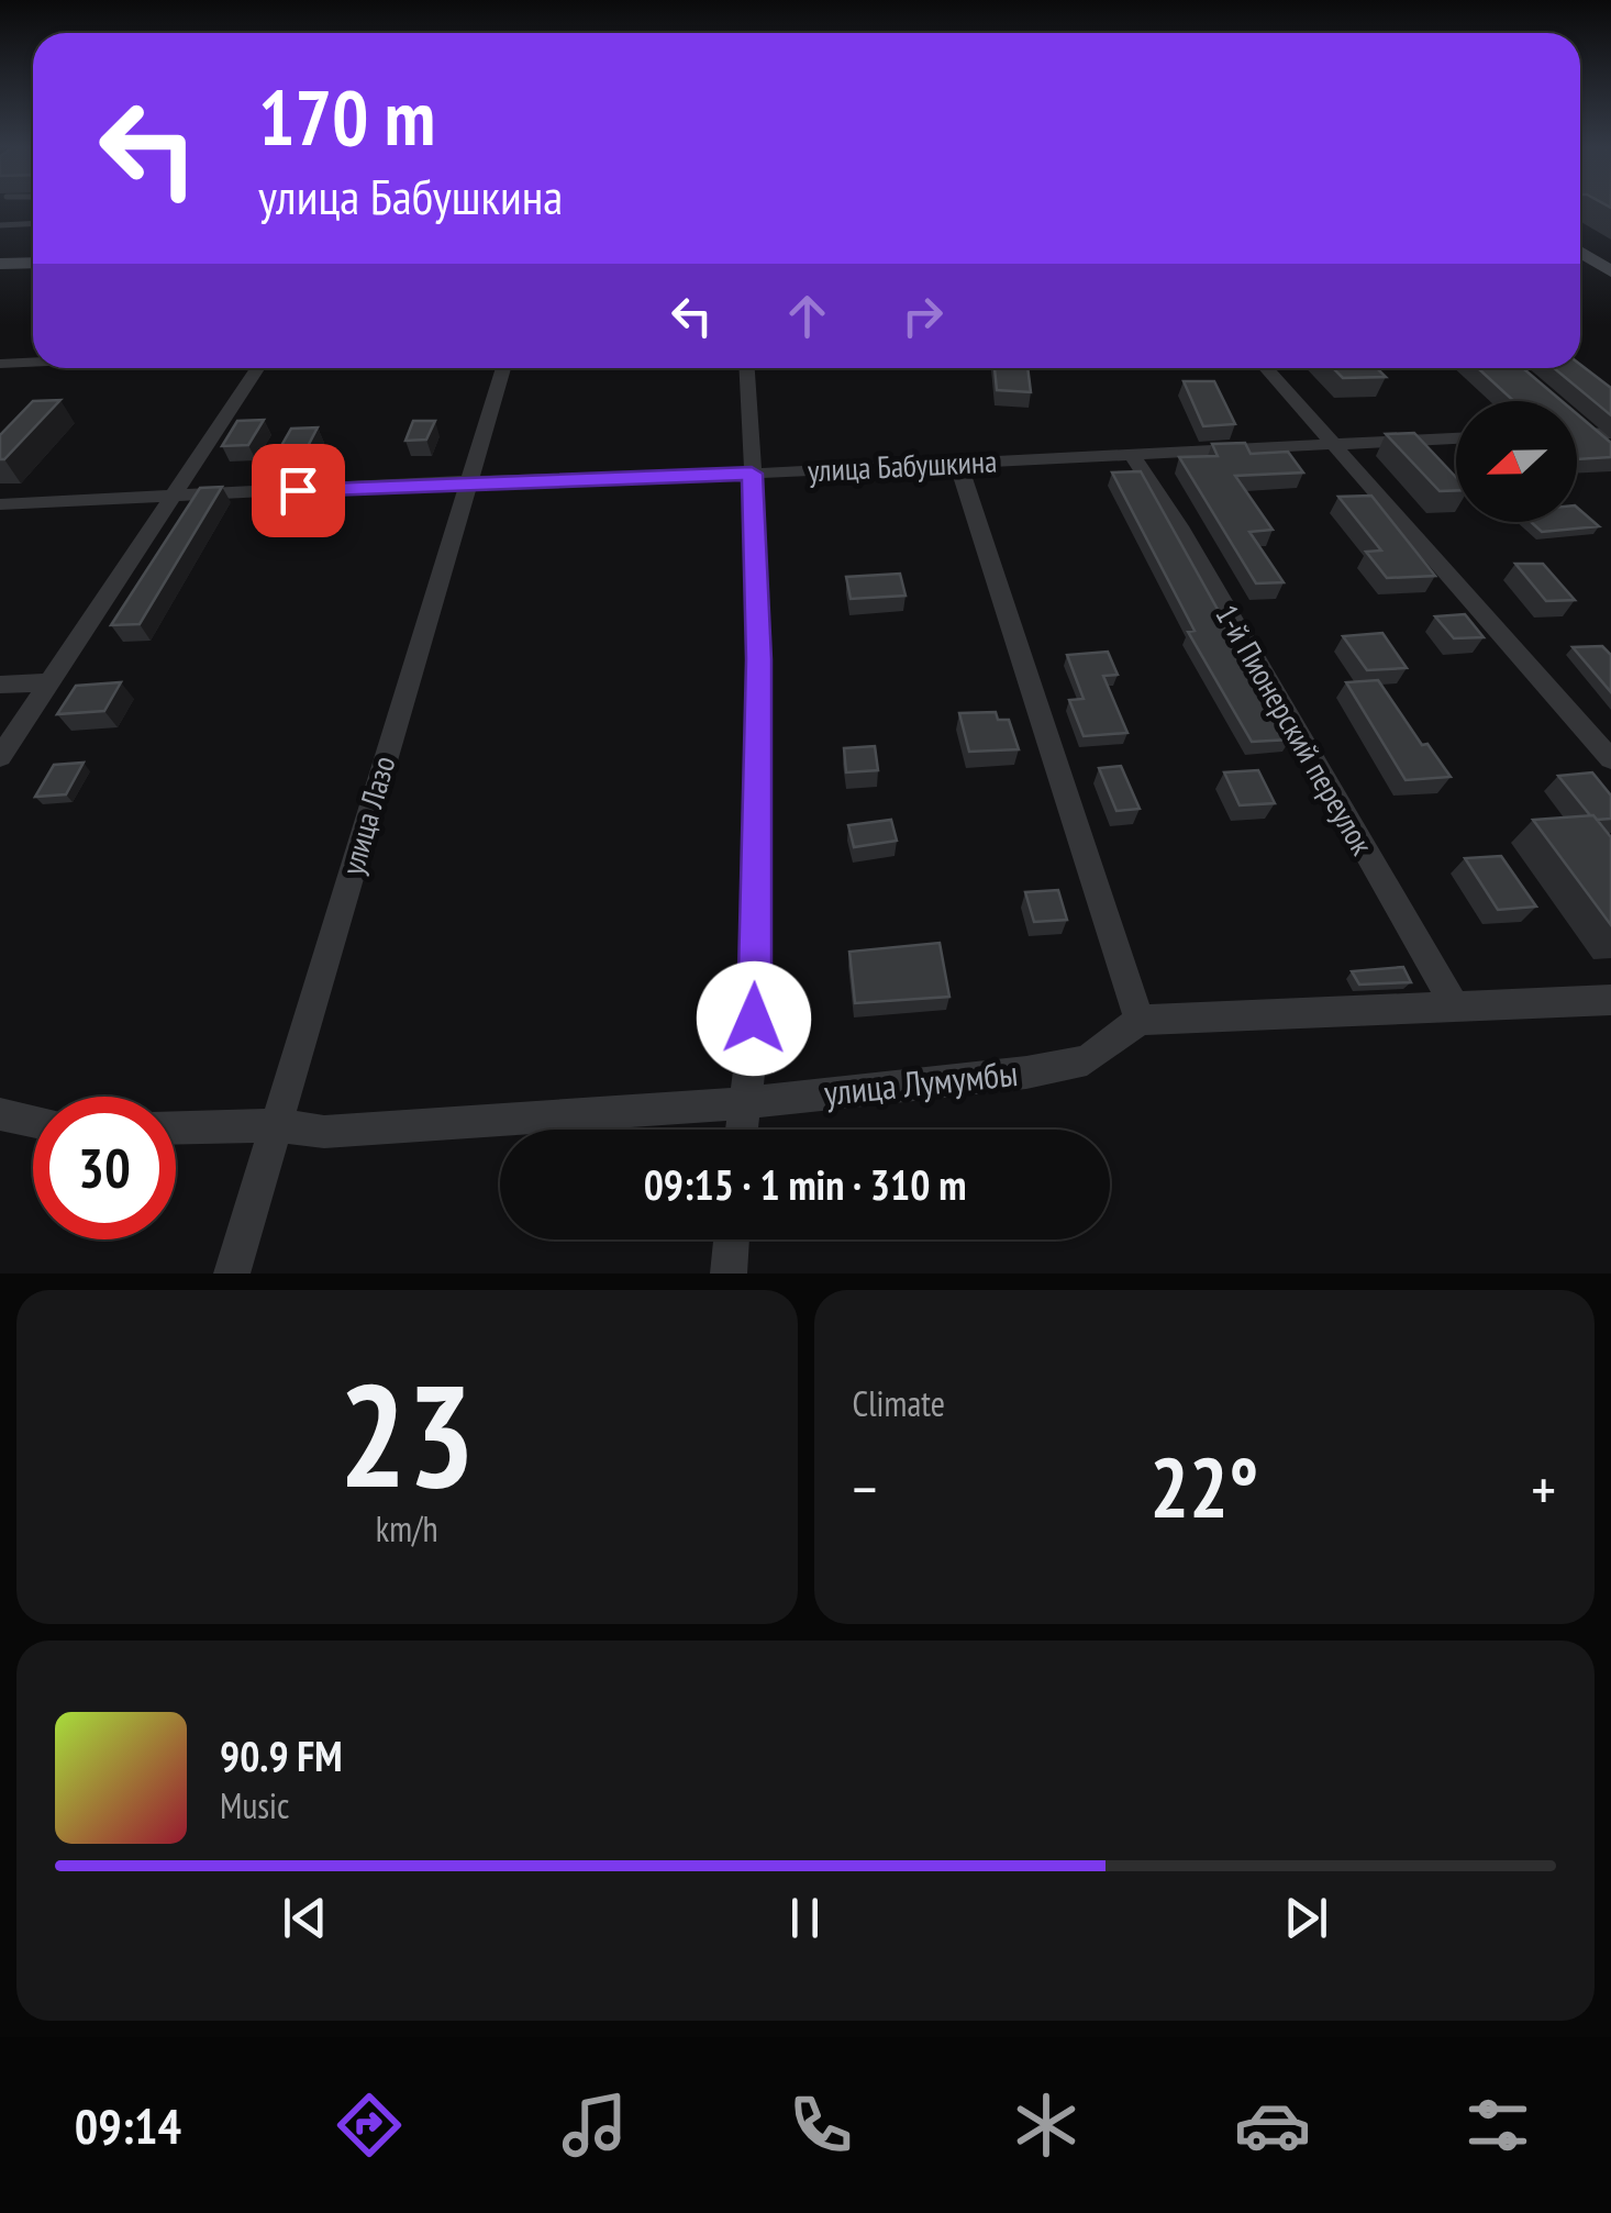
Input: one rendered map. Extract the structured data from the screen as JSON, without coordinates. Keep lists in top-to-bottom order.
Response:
{
  "streets": {
    "street": [
      "улица Бабушкина",
      "1-й Пионерский переулок",
      "улица Лазо",
      "улица Лумумбы"
    ]
  },
  "crossings": [
    ["улица Бабушкина", "1-й Пионерский переулок"],
    ["улица Бабушкина", "улица Лазо"],
    ["улица Лазо", "улица Лумумбы"]
  ],
  "north": "left",
  "page": {
    "turn": ["170 m", "улица Бабушкина"],
    "limit": "30",
    "trip": "09:15 · 1 min · 310 m",
    "tile": [
      ["23", "km/h"],
      "Climate"
    ],
    "heat": ["−", "22°", "+"],
    "song": ["90.9 FM", "Music"],
    "tabs": "09:14"
  }
}
